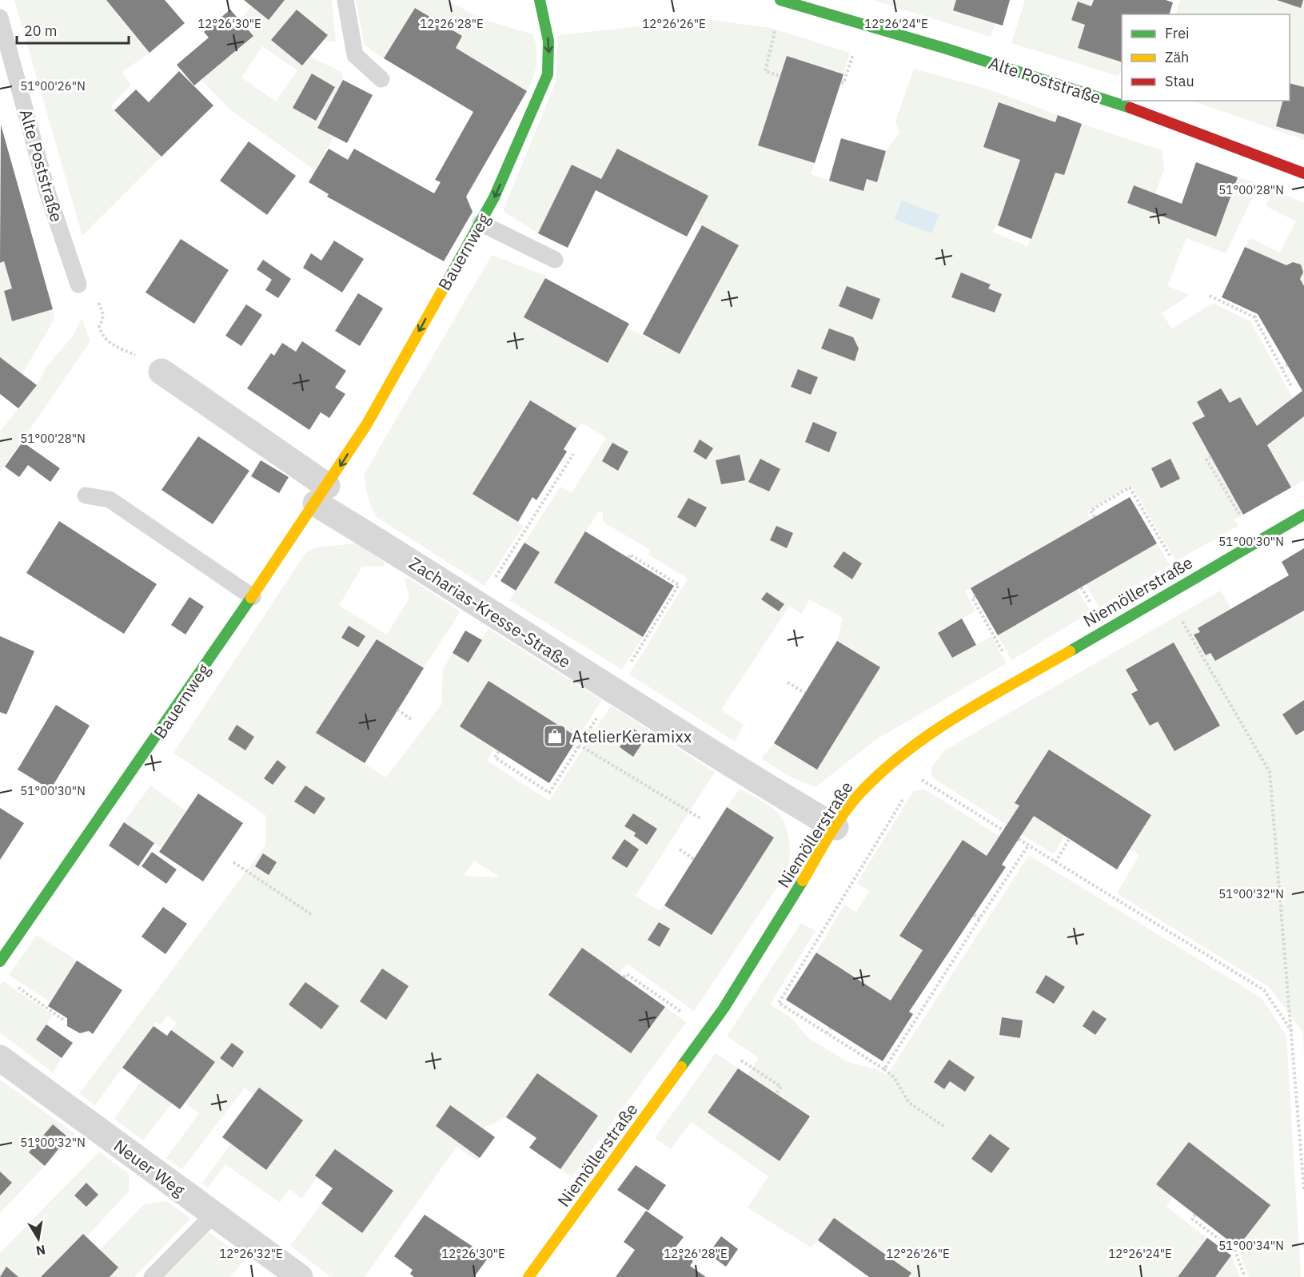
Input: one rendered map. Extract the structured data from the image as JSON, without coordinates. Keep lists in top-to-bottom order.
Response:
{
  "streets": {
    "street": [
      "Alte Poststraße",
      "Bauernweg",
      "Niemöllerstraße",
      "Zacharias-Kresse-Straße",
      "Neuer Weg"
    ]
  },
  "crossings": [
    ["Bauernweg", "Zacharias-Kresse-Straße"],
    ["Niemöllerstraße", "Zacharias-Kresse-Straße"]
  ],
  "one_way": ["Bauernweg"],
  "places": {
    "shop": ["AtelierKeramixx"]
  },
  "legend": ["Frei", "Zäh", "Stau"],
  "scale_bar": "20 m",
  "north": "bottom",
  "coordinates": [
    "12°26'30\"E",
    "12°26'28\"E",
    "12°26'26\"E",
    "12°26'24\"E",
    "51°00'26\"N",
    "51°00'28\"N",
    "51°00'30\"N",
    "51°00'32\"N",
    "51°00'34\"N",
    "12°26'32\"E"
  ]
}
